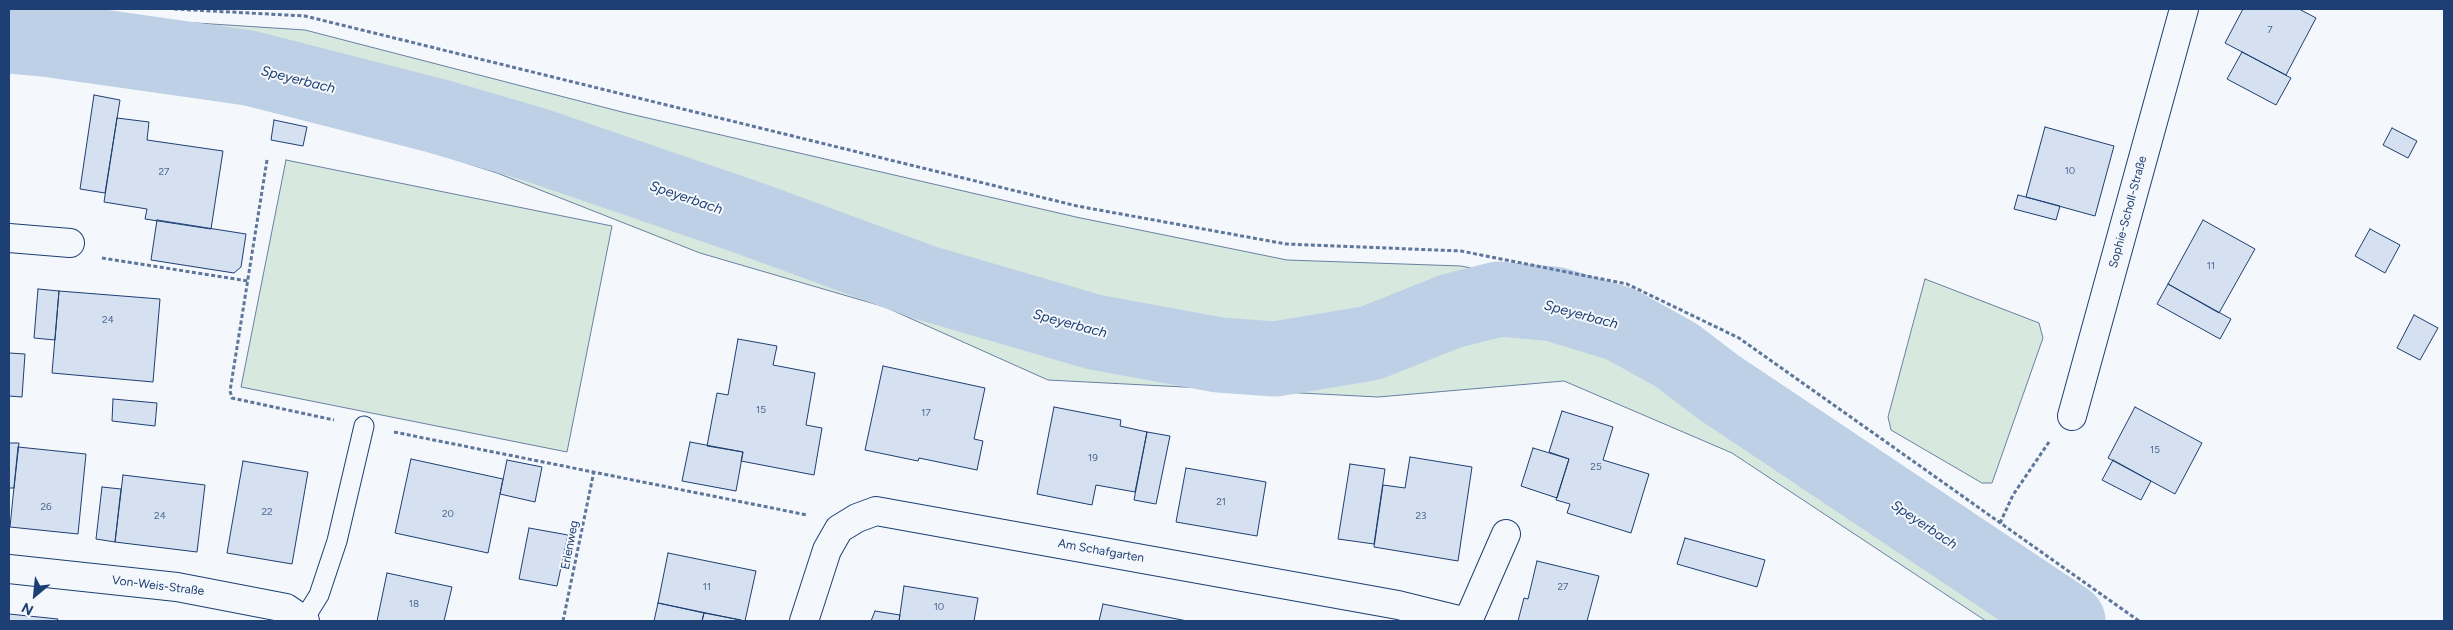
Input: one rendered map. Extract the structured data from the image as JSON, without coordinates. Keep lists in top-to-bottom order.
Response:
{
  "streets": {
    "street": ["Sophie-Scholl-Straße", "Am Schafgarten", "Von-Weis-Straße"],
    "path": ["Erlenweg"]
  },
  "water": ["Speyerbach"],
  "house_numbers": [
    "7",
    "10",
    "27",
    "11",
    "24",
    "15",
    "17",
    "15",
    "19",
    "25",
    "21",
    "26",
    "22",
    "20",
    "24",
    "23",
    "11",
    "27",
    "18",
    "10"
  ],
  "north": "bottom left"
}
